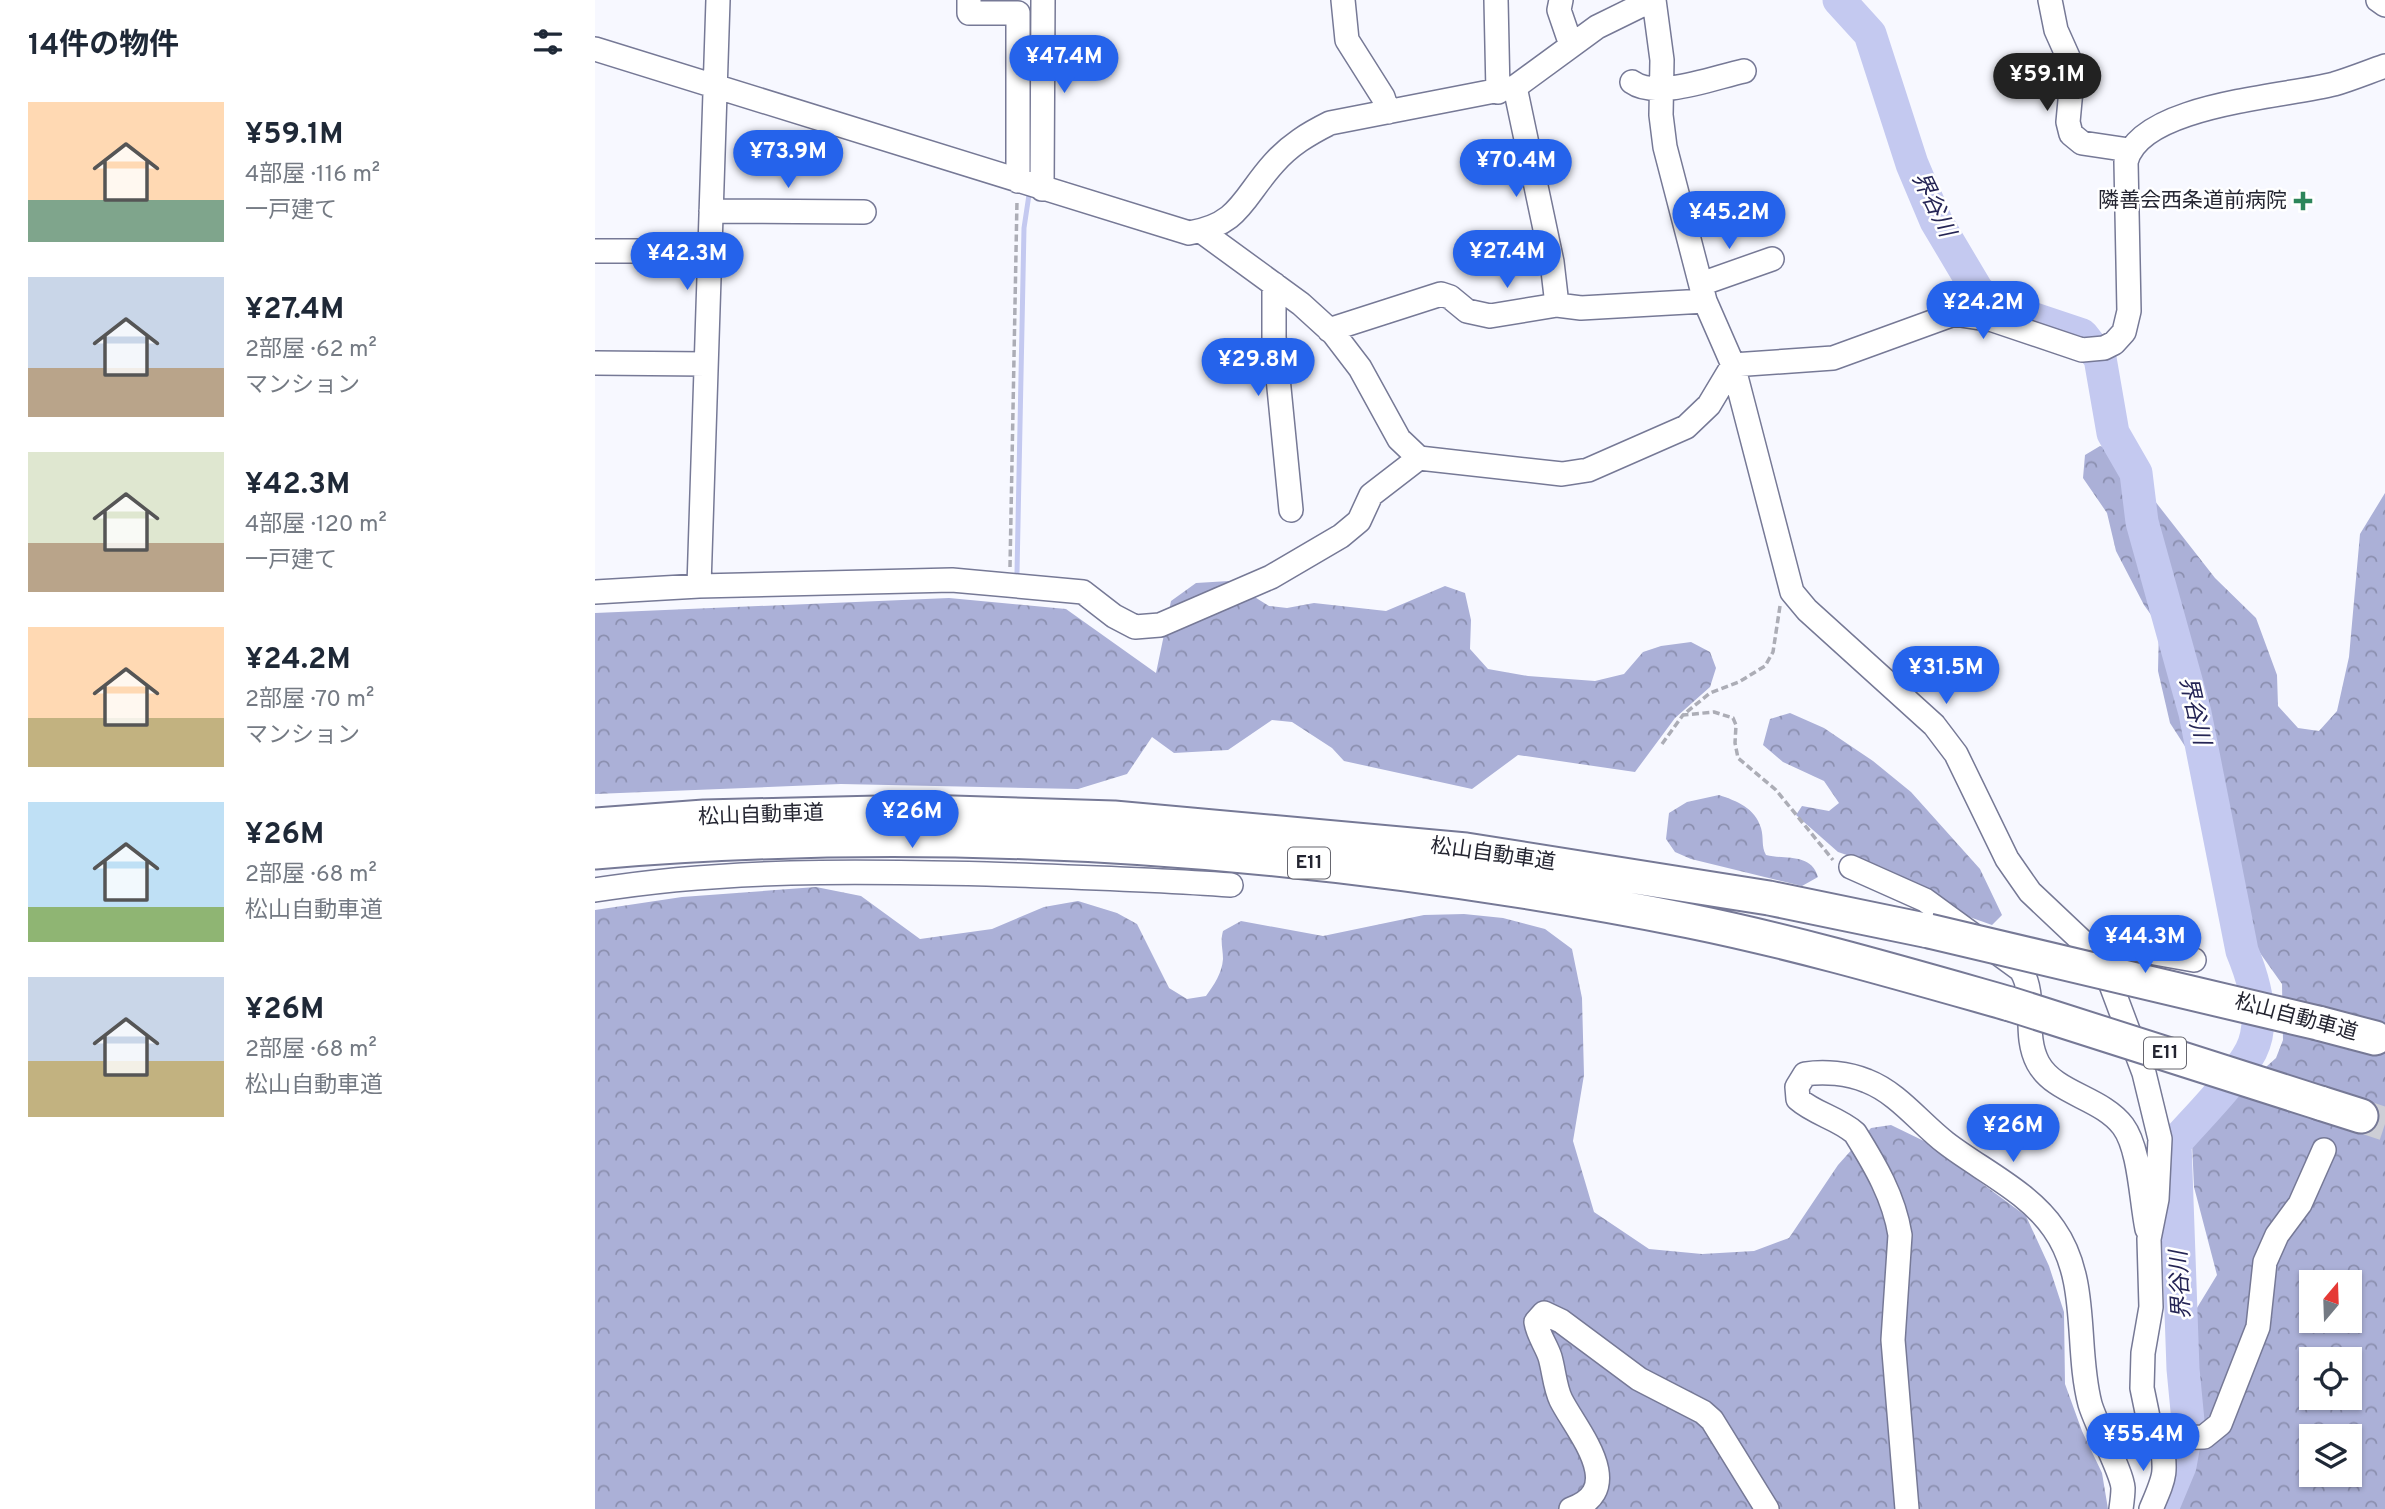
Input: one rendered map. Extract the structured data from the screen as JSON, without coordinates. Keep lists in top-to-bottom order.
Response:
{
  "streets": {
    "highway": ["松山自動車道", "E11"]
  },
  "water": ["界谷川"],
  "places": {
    "health": ["隣善会西条道前病院"]
  },
  "north": "top",
  "page": {
    "heading": "14件の物件",
    "price": [
      "¥47.4M",
      "¥59.1M",
      "¥73.9M",
      "¥70.4M",
      "¥45.2M",
      "¥27.4M",
      "¥42.3M",
      "¥24.2M",
      "¥29.8M",
      "¥31.5M",
      "¥26M",
      "¥44.3M",
      "¥26M",
      "¥55.4M"
    ],
    "list": [
      {
        "name": "¥59.1M",
        "note": "4部屋 · 116 m² · 一戸建て"
      },
      {
        "name": "¥27.4M",
        "note": "2部屋 · 62 m² · マンション"
      },
      {
        "name": "¥42.3M",
        "note": "4部屋 · 120 m² · 一戸建て"
      },
      {
        "name": "¥24.2M",
        "note": "2部屋 · 70 m² · マンション"
      },
      {
        "name": "¥26M",
        "note": "2部屋 · 68 m² · 松山自動車道"
      },
      {
        "name": "¥26M",
        "note": "2部屋 · 68 m² · 松山自動車道"
      }
    ]
  }
}
